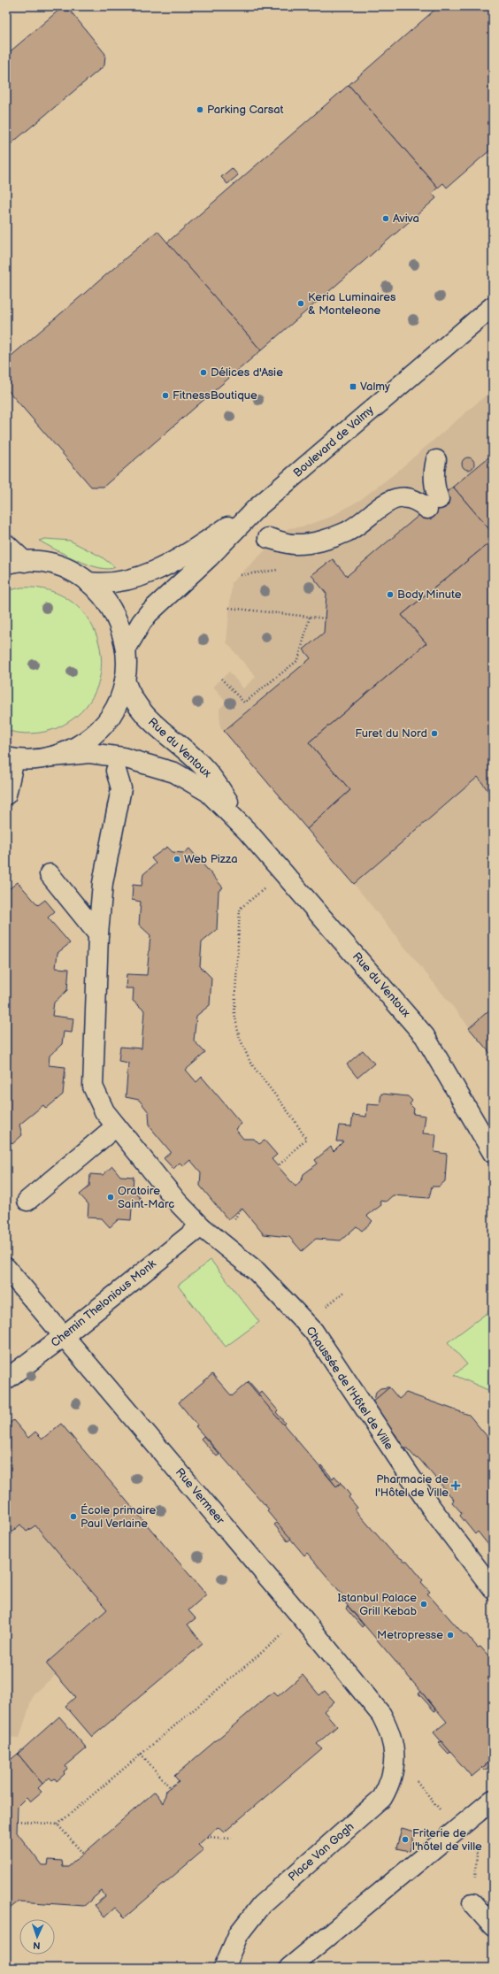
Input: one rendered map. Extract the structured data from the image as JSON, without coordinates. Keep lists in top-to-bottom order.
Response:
{
  "streets": {
    "street": [
      "Boulevard de Valmy",
      "Rue du Ventoux",
      "Chemin Thelonious Monk",
      "Chaussée de l'Hôtel de Ville",
      "Rue Vermeer",
      "Place Van Gogh"
    ]
  },
  "crossings": [
    ["Chemin Thelonious Monk", "Chaussée de l'Hôtel de Ville"],
    ["Chemin Thelonious Monk", "Rue Vermeer"],
    ["Rue Vermeer", "Place Van Gogh"]
  ],
  "places": {
    "other": [
      "Parking Carsat",
      "Aviva",
      "Keria Luminaires & Monteleone",
      "Délices d'Asie",
      "FitnessBoutique",
      "Body Minute",
      "Furet du Nord",
      "Web Pizza",
      "Oratoire Saint-Marc",
      "École primaire Paul Verlaine",
      "Istanbul Palace Grill Kebab",
      "Metropresse",
      "Friterie de l'hôtel de ville"
    ],
    "transit": ["Valmy"],
    "health": ["Pharmacie de l'Hôtel de Ville"]
  },
  "north": "bottom"
}
